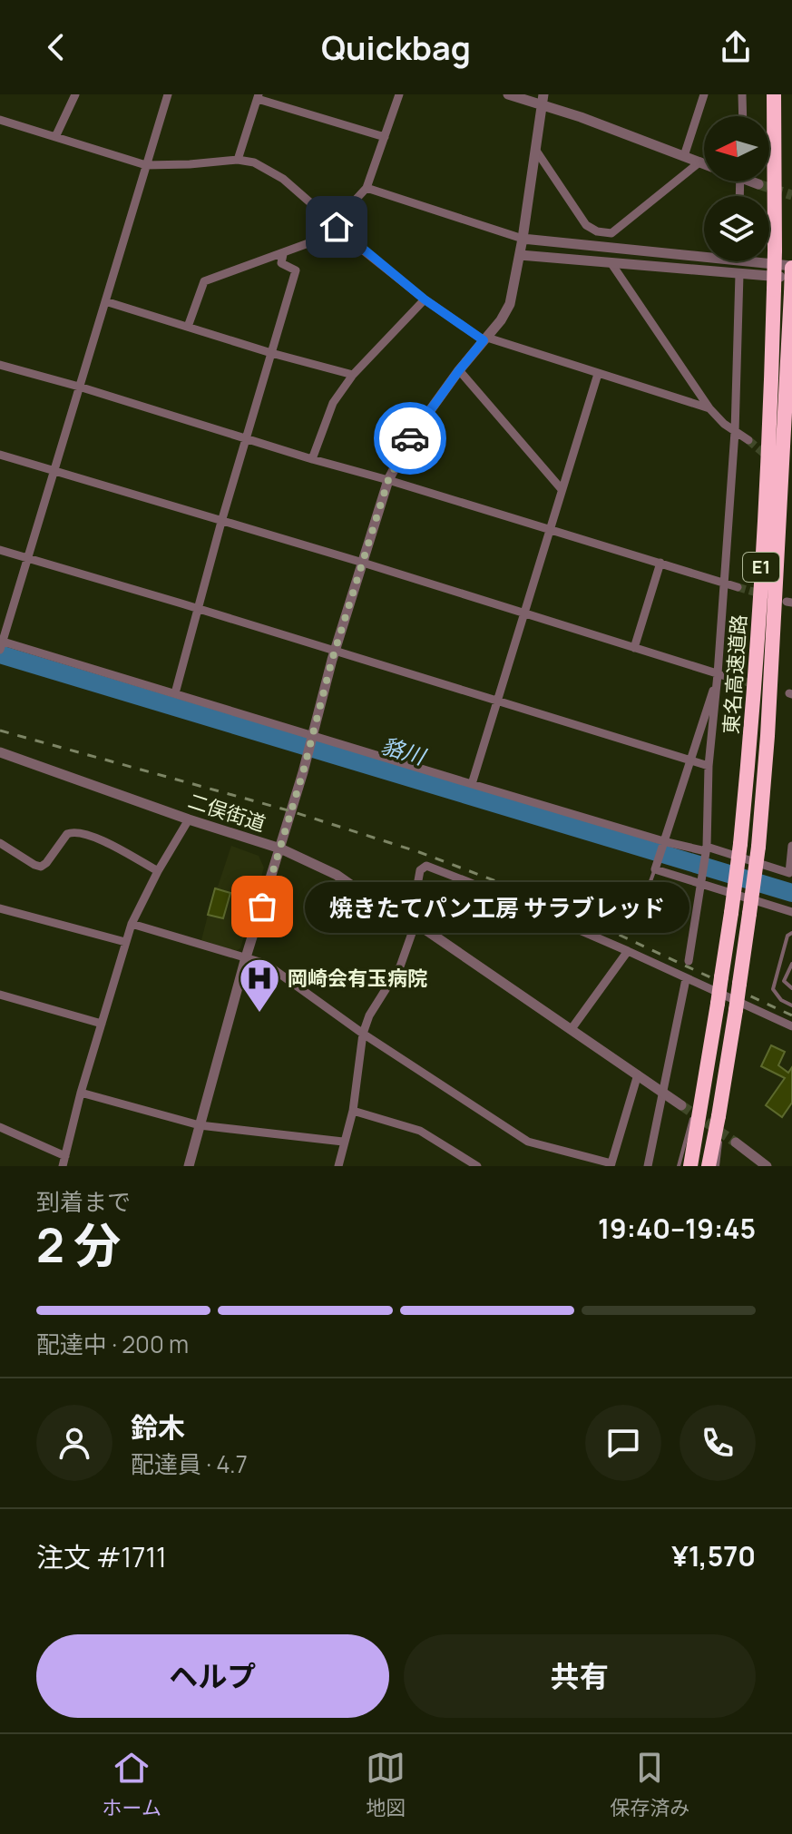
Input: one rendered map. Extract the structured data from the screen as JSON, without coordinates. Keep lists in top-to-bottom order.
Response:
{
  "streets": {
    "highway": ["E1", "東名高速道路"],
    "street": ["二俣街道"]
  },
  "water": ["貉川"],
  "places": {
    "other": ["焼きたてパン工房 サラブレッド"],
    "hospital": ["岡崎会有玉病院"]
  },
  "north": "left",
  "page": {
    "header": "Quickbag",
    "bubble": "焼きたてパン工房 サラブレッド",
    "heading": ["2 分", "到着まで", "19:40–19:45"],
    "panel": [
      "鈴木",
      "配達員 · 4.7",
      "注文 #1711",
      "¥1,570"
    ],
    "bar": "配達中 · 200 m",
    "buttons": ["ヘルプ", "共有"],
    "tabs": ["ホーム", "地図", "保存済み"]
  }
}
